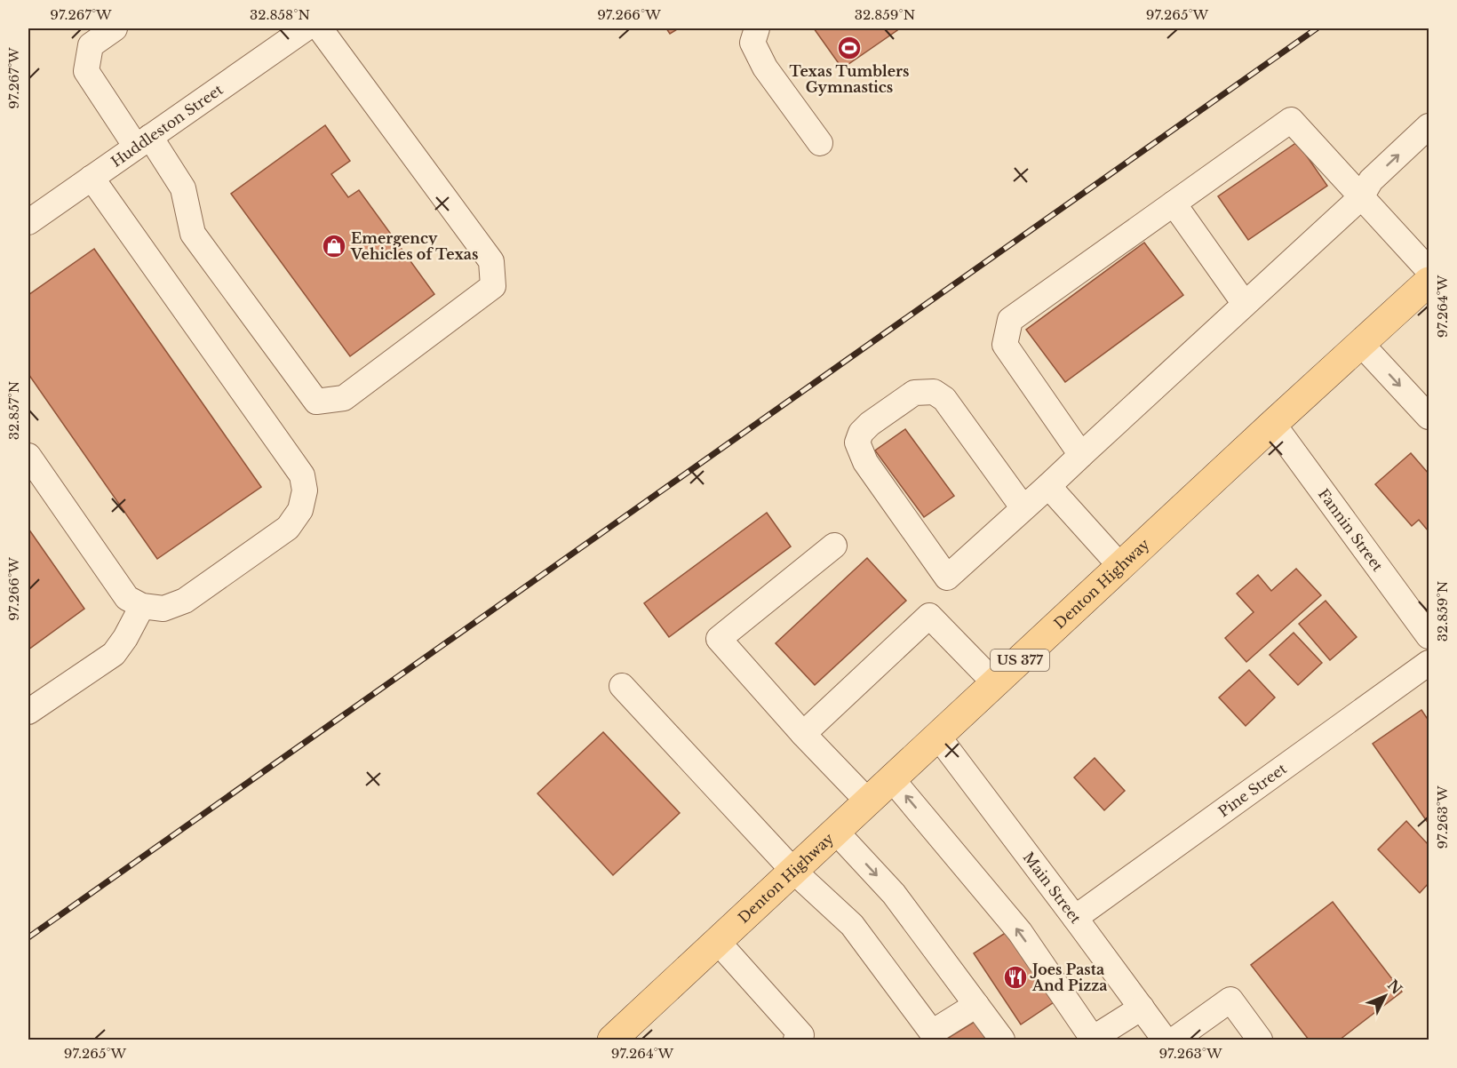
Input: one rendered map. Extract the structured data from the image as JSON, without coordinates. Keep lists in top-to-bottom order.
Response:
{
  "streets": {
    "main road": ["Denton Highway", "US 377"],
    "street": [
      "Huddleston Street",
      "Fannin Street",
      "Pine Street",
      "Main Street"
    ]
  },
  "crossings": [
    ["Fannin Street", "Denton Highway"],
    ["Denton Highway", "Main Street"],
    ["Pine Street", "Main Street"]
  ],
  "places": {
    "sports": ["Texas Tumblers Gymnastics"],
    "shop": ["Emergency Vehicles of Texas"],
    "restaurant": ["Joes Pasta And Pizza"]
  },
  "north": "top right",
  "coordinates": [
    "97.267°W",
    "32.858°N",
    "97.266°W",
    "32.859°N",
    "97.265°W",
    "97.264°W",
    "32.857°N",
    "97.263°W"
  ]
}
